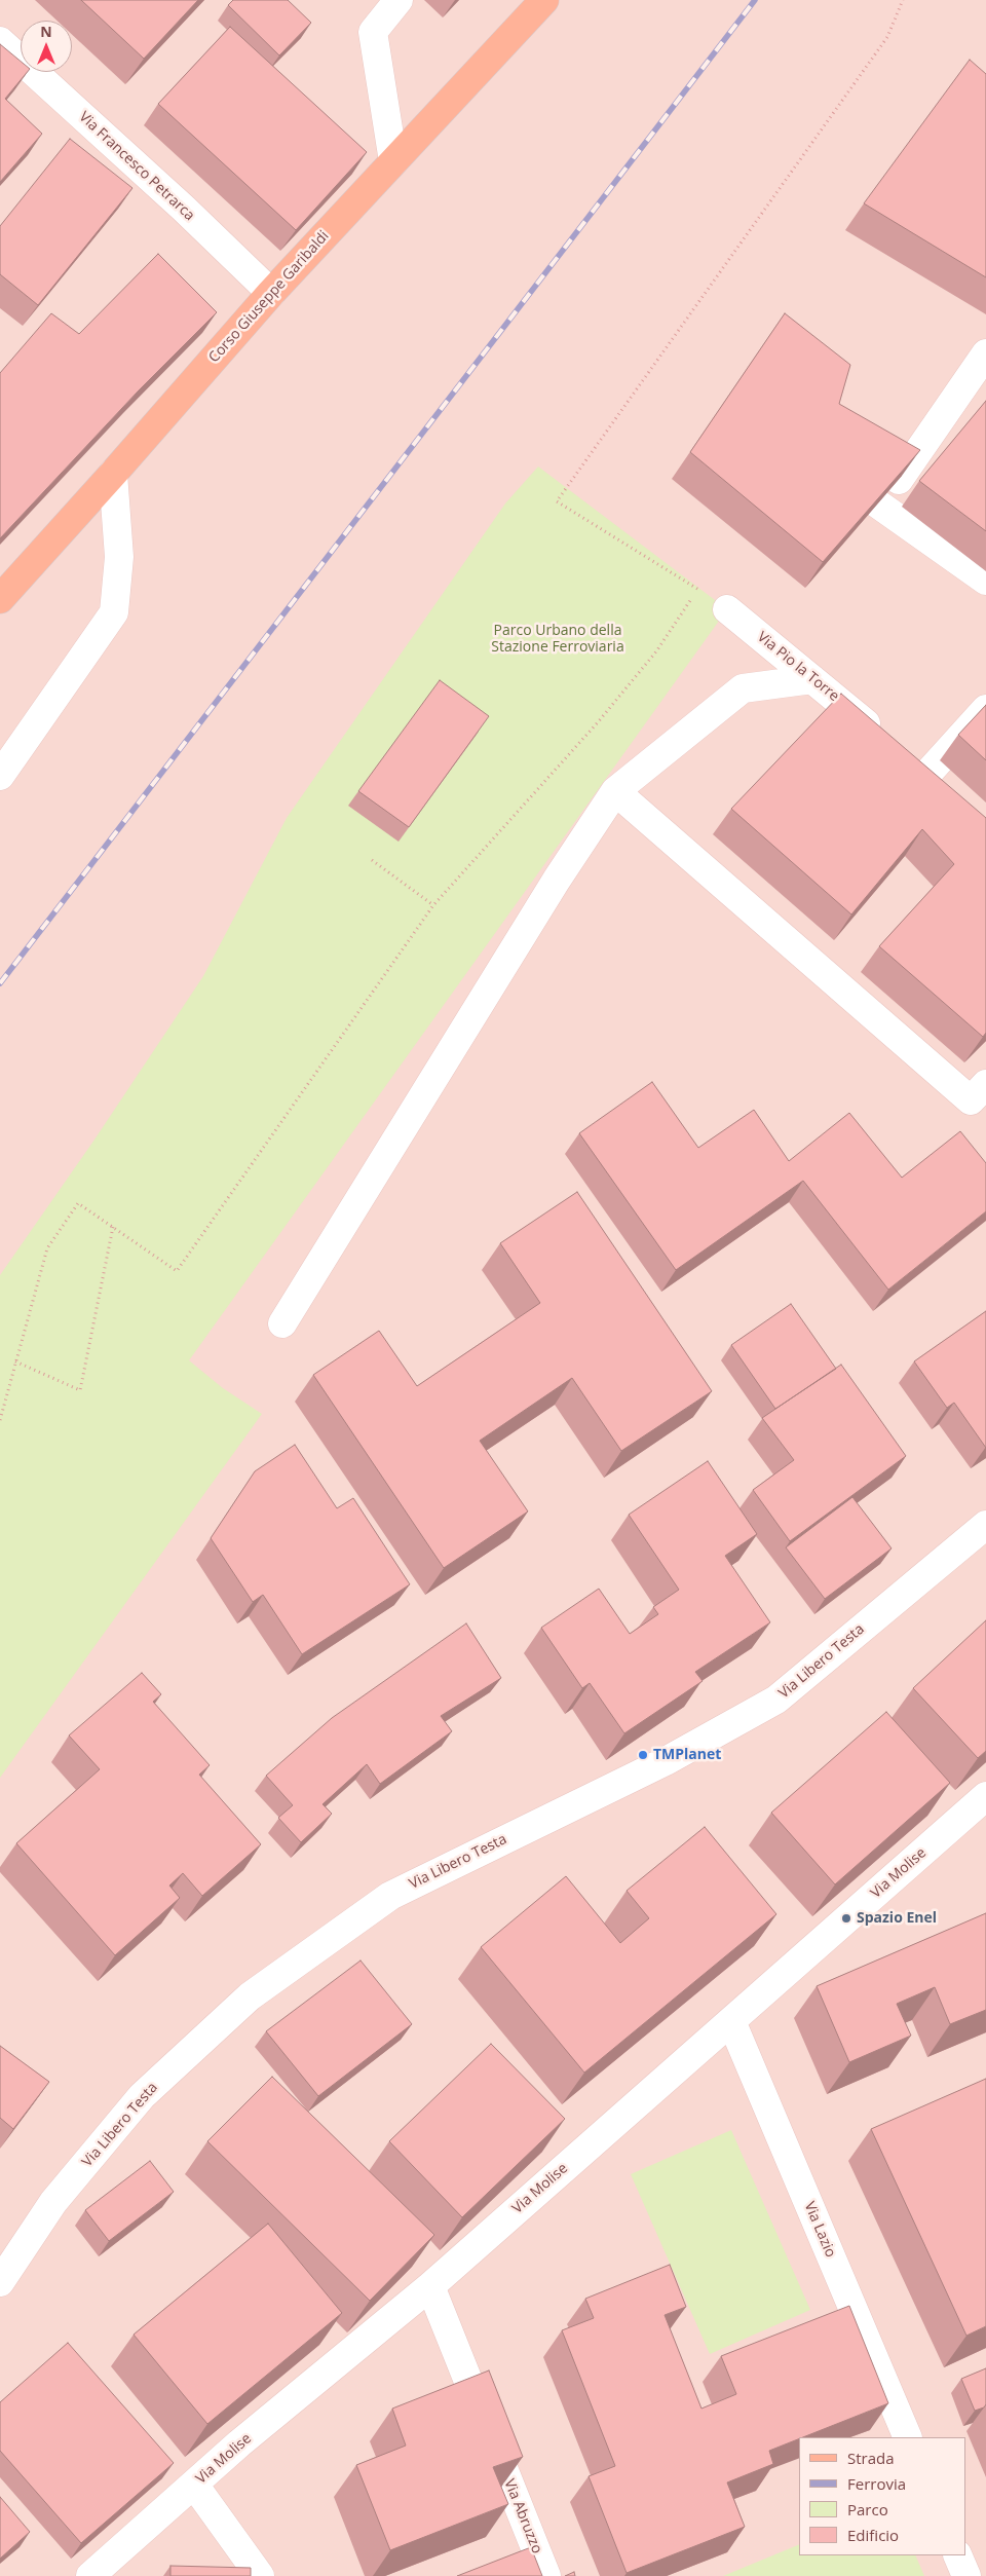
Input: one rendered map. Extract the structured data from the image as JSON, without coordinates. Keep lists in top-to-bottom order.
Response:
{
  "streets": {
    "main road": ["Corso Giuseppe Garibaldi"],
    "street": [
      "Via Francesco Petrarca",
      "Via Pio la Torre",
      "Via Libero Testa",
      "Via Molise",
      "Via Lazio",
      "Via Abruzzo"
    ]
  },
  "crossings": [
    ["Via Francesco Petrarca", "Corso Giuseppe Garibaldi"],
    ["Via Molise", "Via Lazio"],
    ["Via Molise", "Via Abruzzo"]
  ],
  "parks": ["Parco Urbano della Stazione Ferroviaria"],
  "places": ["TMPlanet", "Spazio Enel"],
  "legend": [
    "Strada",
    "Ferrovia",
    "Parco",
    "Edificio"
  ],
  "north": "top"
}
